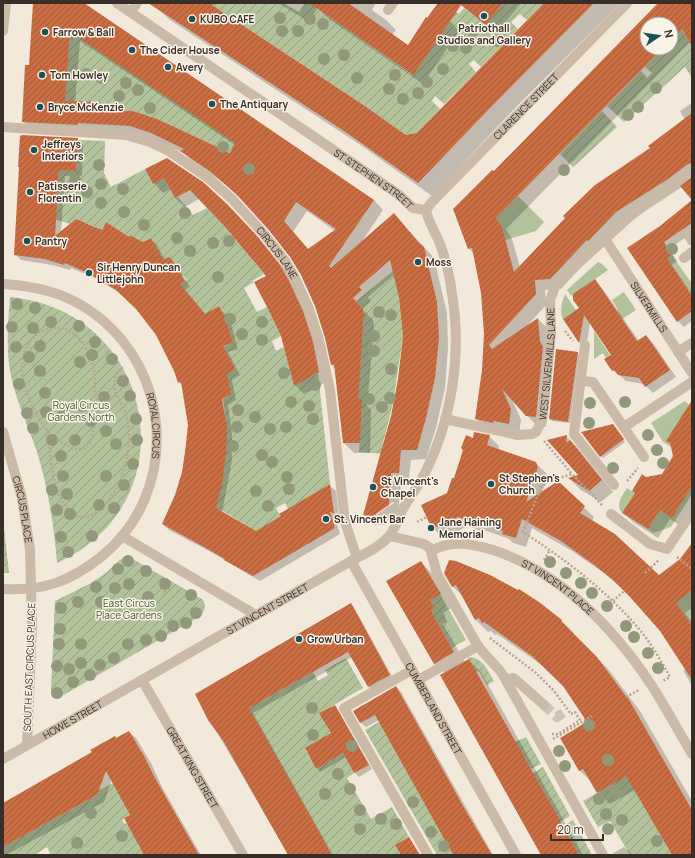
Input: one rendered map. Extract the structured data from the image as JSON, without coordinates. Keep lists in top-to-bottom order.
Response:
{
  "streets": {
    "street": [
      "CLARENCE STREET",
      "ST STEPHEN STREET",
      "CIRCUS LANE",
      "SILVERMILLS",
      "WEST SILVERMILLS LANE",
      "ROYAL CIRCUS",
      "CIRCUS PLACE",
      "ST VINCENT PLACE",
      "ST VINCENT STREET",
      "SOUTH EAST CIRCUS PLACE",
      "CUMBERLAND STREET",
      "HOWE STREET",
      "GREAT KING STREET"
    ]
  },
  "crossings": [
    ["CLARENCE STREET", "ST STEPHEN STREET"],
    ["ST STEPHEN STREET", "WEST SILVERMILLS LANE"],
    ["ST STEPHEN STREET", "ST VINCENT STREET"],
    ["CIRCUS LANE", "ST VINCENT STREET"],
    ["CIRCUS LANE", "CUMBERLAND STREET"],
    ["SILVERMILLS", "WEST SILVERMILLS LANE"],
    ["ROYAL CIRCUS", "CIRCUS PLACE"],
    ["ROYAL CIRCUS", "SOUTH EAST CIRCUS PLACE"],
    ["CIRCUS PLACE", "SOUTH EAST CIRCUS PLACE"],
    ["ST VINCENT STREET", "CUMBERLAND STREET"],
    ["ST VINCENT STREET", "HOWE STREET"],
    ["ST VINCENT STREET", "GREAT KING STREET"],
    ["SOUTH EAST CIRCUS PLACE", "HOWE STREET"],
    ["HOWE STREET", "GREAT KING STREET"]
  ],
  "parks": ["Royal Circus Gardens North", "East Circus Place Gardens"],
  "places": [
    "Patriothall Studios and Gallery",
    "KUBO CAFE",
    "Farrow & Ball",
    "The Cider House",
    "Avery",
    "Tom Howley",
    "The Antiquary",
    "Bryce McKenzie",
    "Jeffreys Interiors",
    "Patisserie Florentin",
    "Pantry",
    "Moss",
    "Sir Henry Duncan Littlejohn",
    "St Stephen's Church",
    "St Vincent's Chapel",
    "St. Vincent Bar",
    "Jane Haining Memorial",
    "Grow Urban"
  ],
  "scale_bar": "20 m",
  "north": "right"
}
